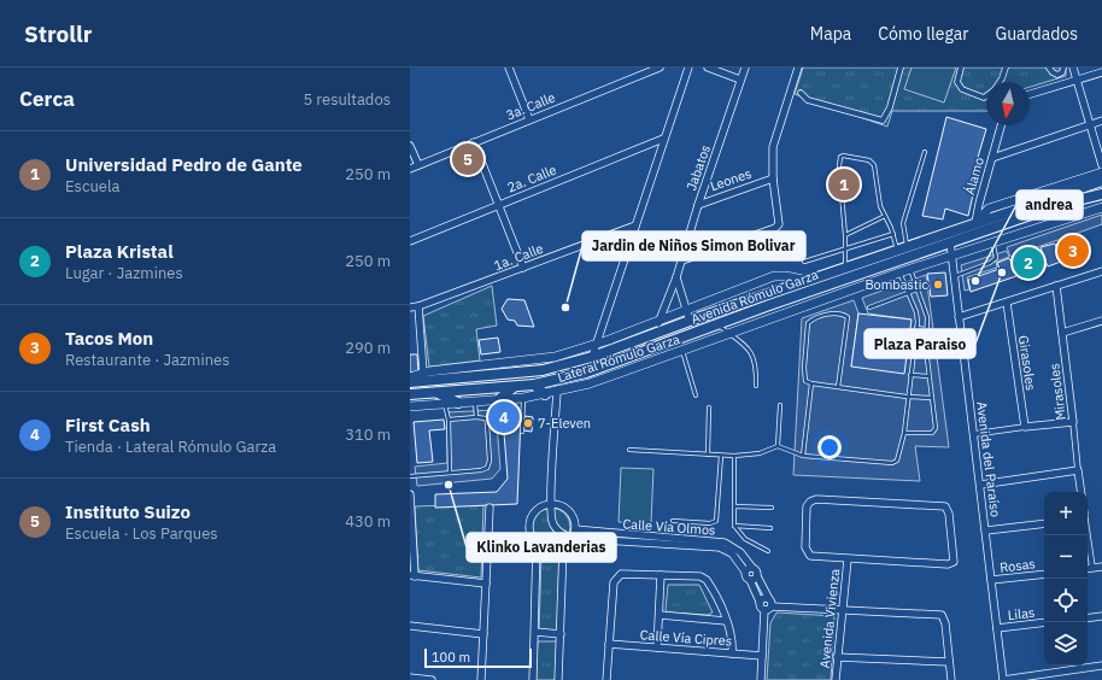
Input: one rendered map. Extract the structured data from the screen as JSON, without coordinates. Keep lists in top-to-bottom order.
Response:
{
  "streets": {
    "main road": ["Avenida Rómulo Garza"],
    "street": [
      "3a. Calle",
      "Jabatos",
      "Álamo",
      "2a. Calle",
      "Leones",
      "1a. Calle",
      "Lateral Rómulo Garza",
      "Girasoles",
      "Mirasoles",
      "Avenida del Paraíso",
      "Calle Vía Olmos",
      "Rosas",
      "Lilas",
      "Avenida Vivienza",
      "Calle Vía Cipres"
    ]
  },
  "crossings": [
    ["Jabatos", "Leones"],
    ["Jabatos", "Avenida Rómulo Garza"],
    ["Jabatos", "Lateral Rómulo Garza"],
    ["Álamo", "Avenida Rómulo Garza"],
    ["Avenida Rómulo Garza", "Lateral Rómulo Garza"],
    ["Avenida Rómulo Garza", "Avenida del Paraíso"],
    ["Lateral Rómulo Garza", "Avenida del Paraíso"],
    ["Avenida del Paraíso", "Rosas"],
    ["Avenida del Paraíso", "Lilas"]
  ],
  "places": [
    "Plaza Paraiso",
    "andrea",
    "Bombastic",
    "Jardin de Niños Simon Bolivar",
    "7-Eleven",
    "Klinko Lavanderias"
  ],
  "scale_bar": "100 m",
  "north": "bottom",
  "page": {
    "header": "Strollr",
    "nav": ["Mapa", "Cómo llegar", "Guardados"],
    "heading": ["Cerca", "5 resultados"],
    "list": [
      {
        "mark": "1",
        "name": "Universidad Pedro de Gante",
        "note": "Escuela",
        "value": "250 m"
      },
      {
        "mark": "2",
        "name": "Plaza Kristal",
        "note": "Lugar · Jazmines",
        "value": "250 m"
      },
      {
        "mark": "3",
        "name": "Tacos Mon",
        "note": "Restaurante · Jazmines",
        "value": "290 m"
      },
      {
        "mark": "4",
        "name": "First Cash",
        "note": "Tienda · Lateral Rómulo Garza",
        "value": "310 m"
      },
      {
        "mark": "5",
        "name": "Instituto Suizo",
        "note": "Escuela · Los Parques",
        "value": "430 m"
      }
    ],
    "pins": [
      "5",
      "1",
      "3",
      "2",
      "4"
    ],
    "map_buttons": ["+", "−"],
    "scale": "100 m"
  }
}
